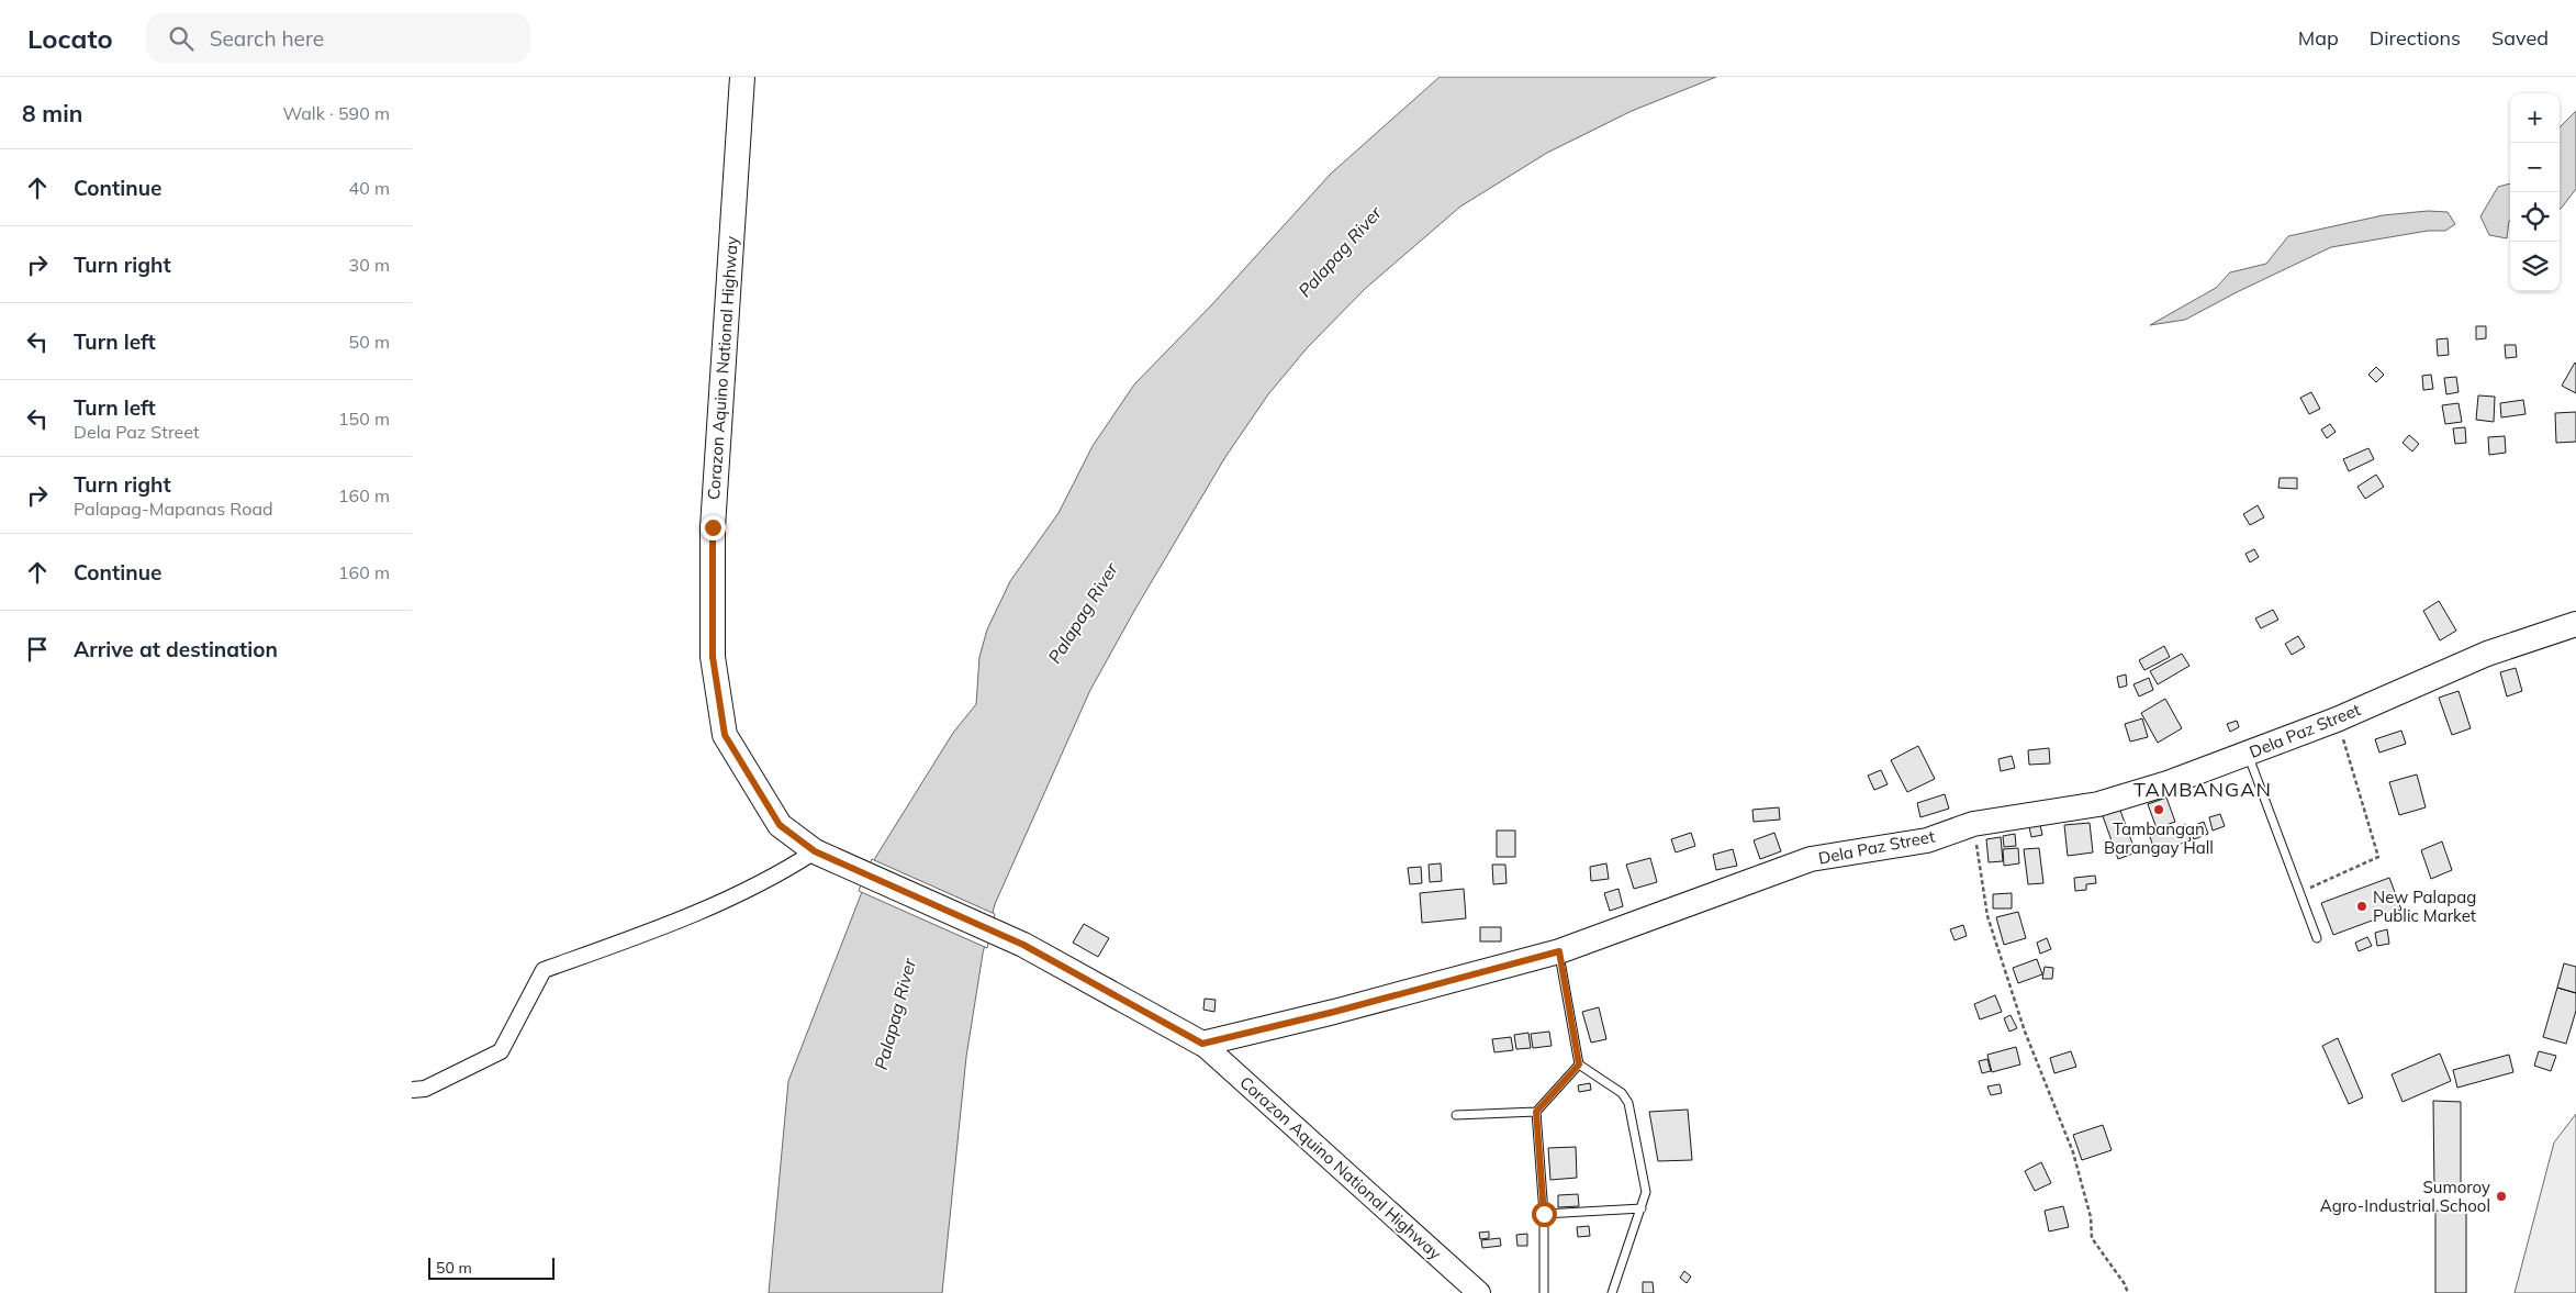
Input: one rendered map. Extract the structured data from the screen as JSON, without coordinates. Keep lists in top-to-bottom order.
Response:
{
  "streets": {
    "main road": ["Corazon Aquino National Highway", "Dela Paz Street"]
  },
  "crossings": [
    ["Corazon Aquino National Highway", "Dela Paz Street"]
  ],
  "districts": ["TAMBANGAN"],
  "water": ["Palapag River"],
  "places": ["Tambangan Barangay Hall", "New Palapag Public Market", "Sumoroy Agro-Industrial School"],
  "scale_bar": "50 m",
  "page": {
    "header": "Locato",
    "search": "Search here",
    "nav": ["Map", "Directions", "Saved"],
    "heading": ["8 min", "Walk · 590 m"],
    "map_buttons": ["+", "−"],
    "list": [
      ["Continue", "40 m"],
      ["Turn right", "30 m"],
      ["Turn left", "50 m"],
      ["Turn left", "Dela Paz Street", "150 m"],
      ["Turn right", "Palapag-Mapanas Road", "160 m"],
      ["Continue", "160 m"],
      "Arrive at destination"
    ],
    "scale": "50 m"
  }
}
